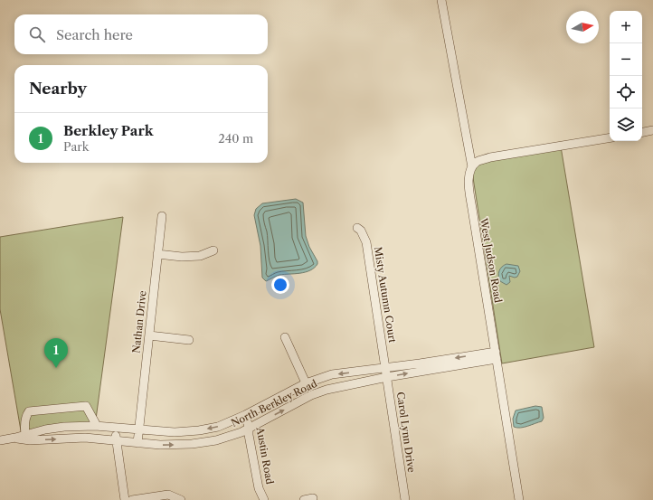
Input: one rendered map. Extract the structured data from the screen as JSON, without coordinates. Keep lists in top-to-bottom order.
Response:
{
  "streets": {
    "street": [
      "West Judson Road",
      "Misty Autumn Court",
      "Nathan Drive",
      "North Berkley Road",
      "Carol Lynn Drive",
      "Austin Road"
    ]
  },
  "crossings": [
    ["West Judson Road", "North Berkley Road"],
    ["Misty Autumn Court", "North Berkley Road"],
    ["Misty Autumn Court", "Carol Lynn Drive"],
    ["Nathan Drive", "North Berkley Road"],
    ["North Berkley Road", "Carol Lynn Drive"],
    ["North Berkley Road", "Austin Road"]
  ],
  "north": "right",
  "page": {
    "map_buttons": ["+", "−"],
    "search": "Search here",
    "heading": "Nearby",
    "list": [
      {
        "mark": "1",
        "name": "Berkley Park",
        "note": "Park",
        "value": "240 m"
      }
    ],
    "pins": "1"
  }
}
